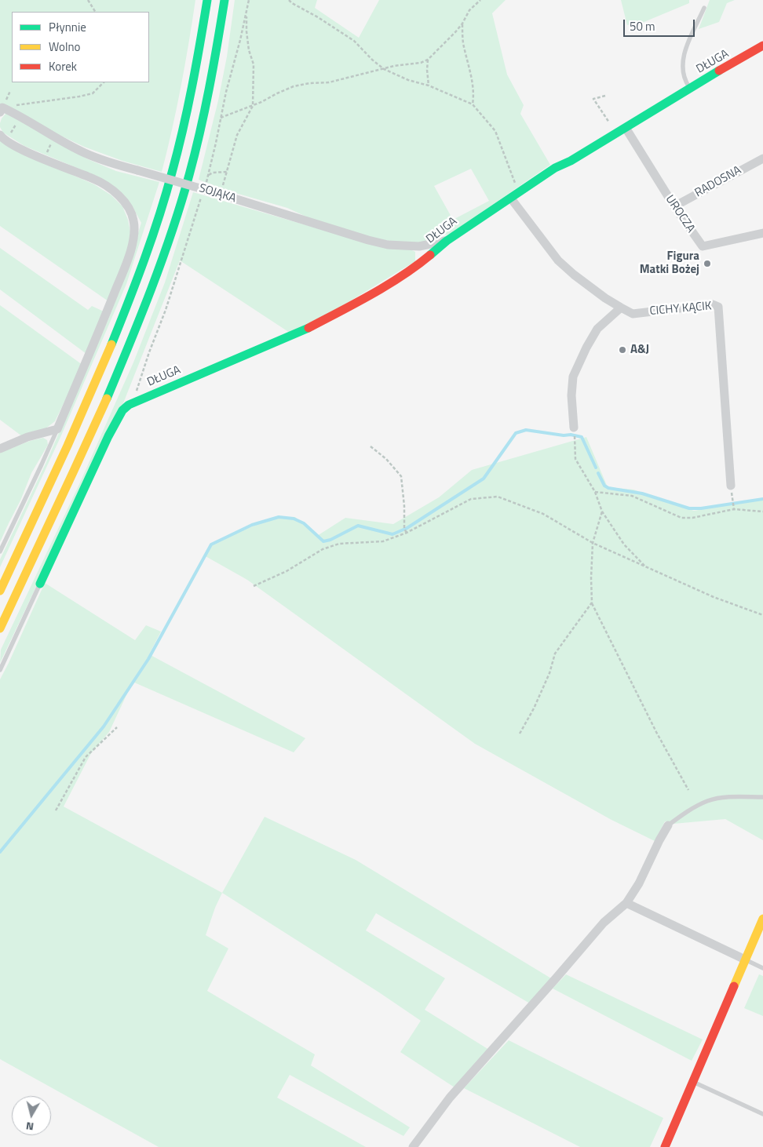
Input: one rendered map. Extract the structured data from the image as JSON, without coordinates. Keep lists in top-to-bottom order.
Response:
{
  "streets": {
    "main road": ["DŁUGA"],
    "street": [
      "RADOSNA",
      "SOJĄKA",
      "UROCZA",
      "CICHY KĄCIK"
    ]
  },
  "crossings": [
    ["DŁUGA", "SOJĄKA"],
    ["DŁUGA", "UROCZA"],
    ["DŁUGA", "CICHY KĄCIK"],
    ["RADOSNA", "UROCZA"]
  ],
  "places": ["Figura Matki Bożej", "A&J"],
  "legend": ["Płynnie", "Wolno", "Korek"],
  "scale_bar": "50 m",
  "north": "bottom"
}
